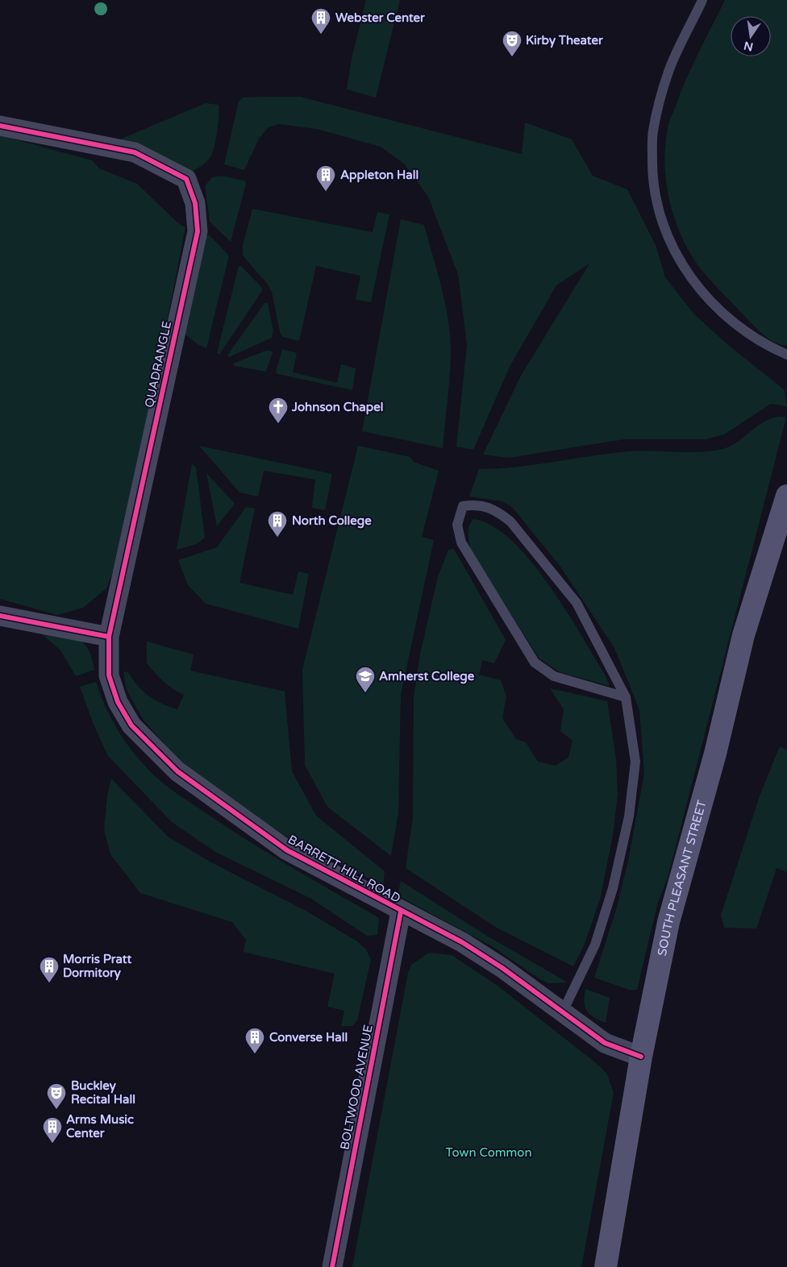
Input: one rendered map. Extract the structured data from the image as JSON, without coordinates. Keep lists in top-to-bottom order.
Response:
{
  "streets": {
    "main road": ["SOUTH PLEASANT STREET"],
    "street": ["QUADRANGLE", "BARRETT HILL ROAD", "BOLTWOOD AVENUE"]
  },
  "crossings": [
    ["QUADRANGLE", "BARRETT HILL ROAD"],
    ["BARRETT HILL ROAD", "SOUTH PLEASANT STREET"],
    ["BARRETT HILL ROAD", "BOLTWOOD AVENUE"]
  ],
  "parks": ["Town Common"],
  "places": {
    "building": [
      "Webster Center",
      "Appleton Hall",
      "North College",
      "Morris Pratt Dormitory",
      "Converse Hall",
      "Arms Music Center"
    ],
    "theatre": ["Kirby Theater", "Buckley Recital Hall"],
    "church": ["Johnson Chapel"],
    "school or university": ["Amherst College"]
  },
  "north": "bottom"
}
